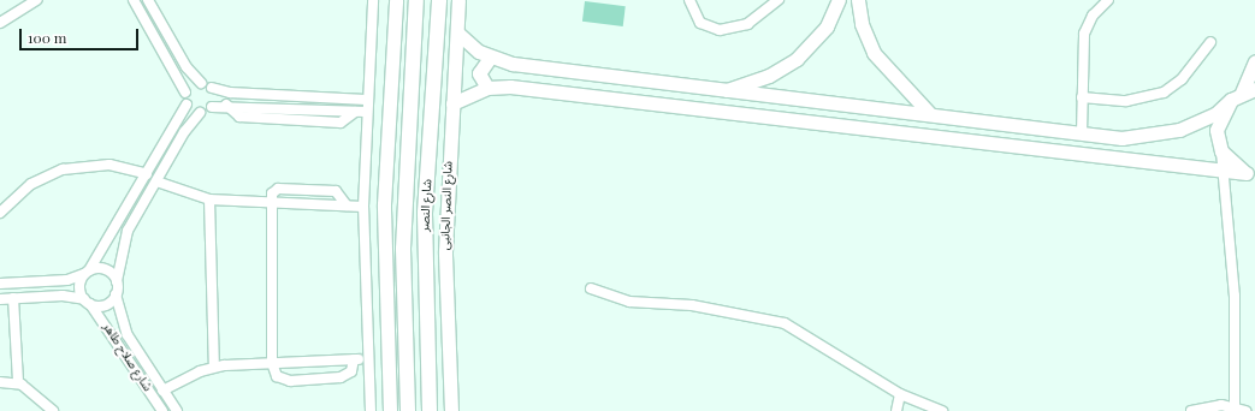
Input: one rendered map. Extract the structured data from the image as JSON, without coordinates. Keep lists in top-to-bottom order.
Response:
{
  "streets": {
    "main road": ["شارع النصر"],
    "street": ["شارع النصر الجانبى", "شارع صلاح طاهر"]
  },
  "scale_bar": "100 m"
}
